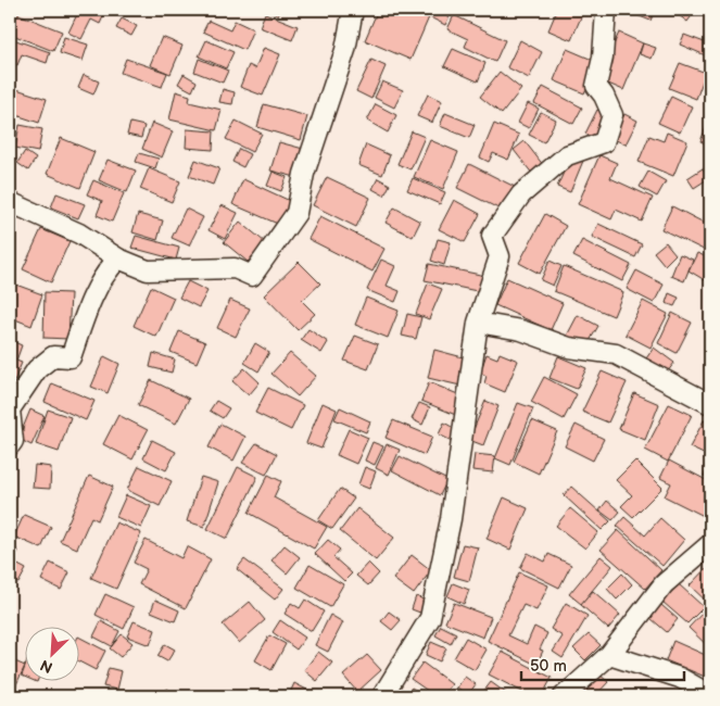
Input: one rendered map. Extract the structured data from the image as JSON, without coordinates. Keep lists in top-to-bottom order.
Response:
{
  "scale_bar": "50 m",
  "north": "bottom left"
}
